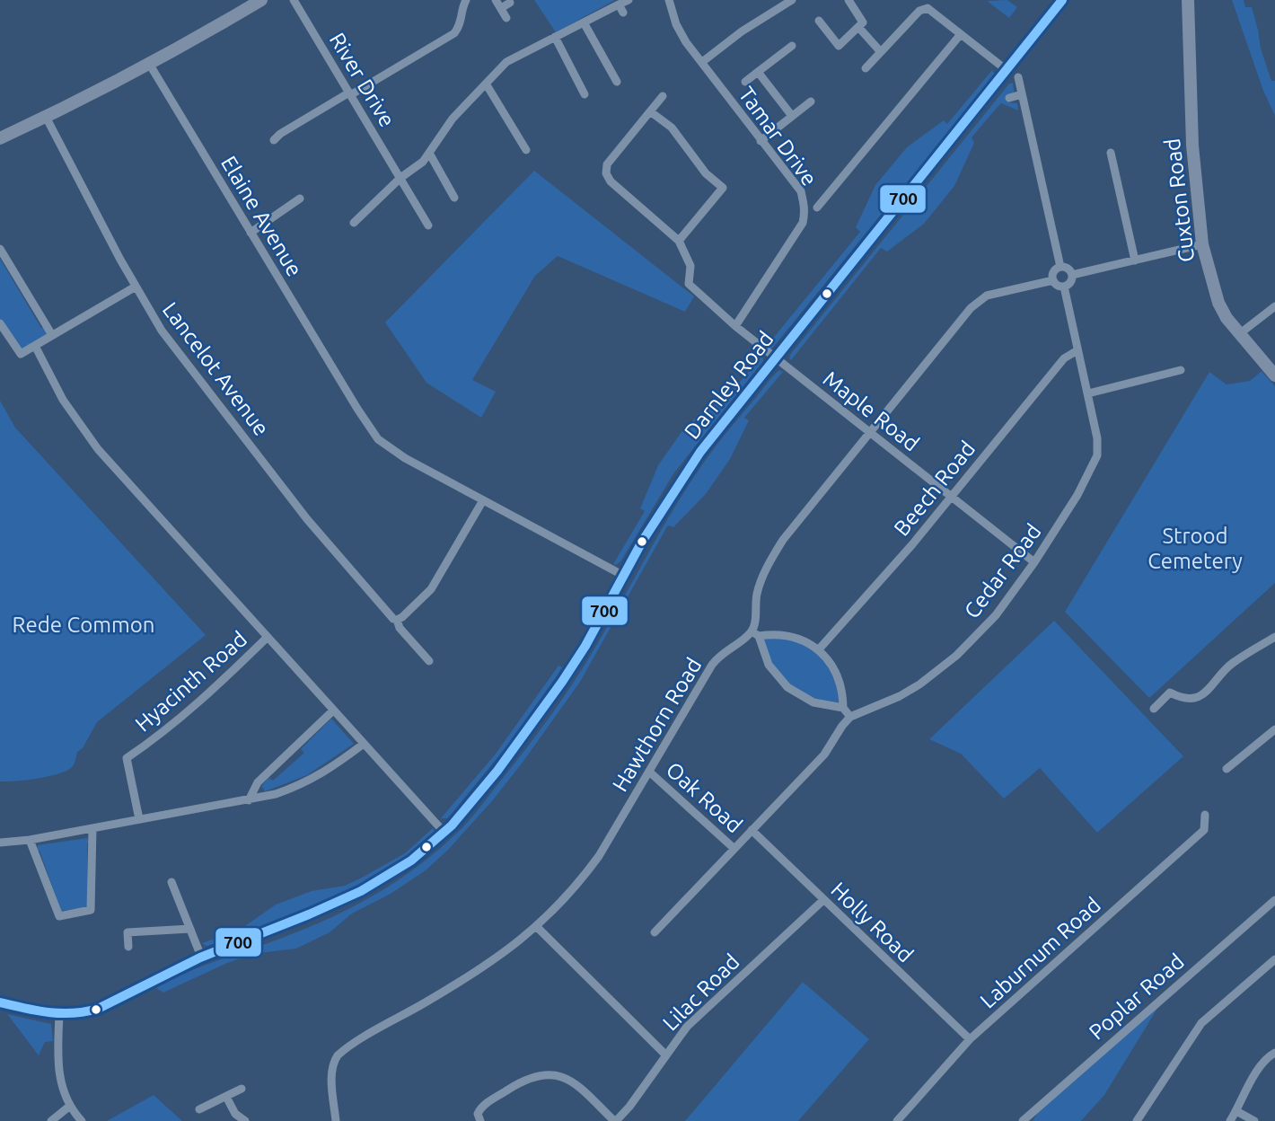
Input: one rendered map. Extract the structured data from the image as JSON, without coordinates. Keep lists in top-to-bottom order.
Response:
{
  "streets": {
    "main road": ["Cuxton Road"],
    "street": [
      "River Drive",
      "Tamar Drive",
      "Elaine Avenue",
      "Lancelot Avenue",
      "Darnley Road",
      "Maple Road",
      "Beech Road",
      "Cedar Road",
      "Hyacinth Road",
      "Hawthorn Road",
      "Oak Road",
      "Holly Road",
      "Laburnum Road",
      "Lilac Road",
      "Poplar Road"
    ]
  },
  "crossings": [
    ["Tamar Drive", "Maple Road"],
    ["Elaine Avenue", "Darnley Road"],
    ["Darnley Road", "Maple Road"],
    ["Maple Road", "Beech Road"],
    ["Maple Road", "Cedar Road"],
    ["Beech Road", "Cedar Road"],
    ["Hawthorn Road", "Oak Road"],
    ["Holly Road", "Laburnum Road"],
    ["Holly Road", "Lilac Road"]
  ],
  "parks": ["Strood Cemetery", "Rede Common"],
  "lines": ["transit line 700"]
}
